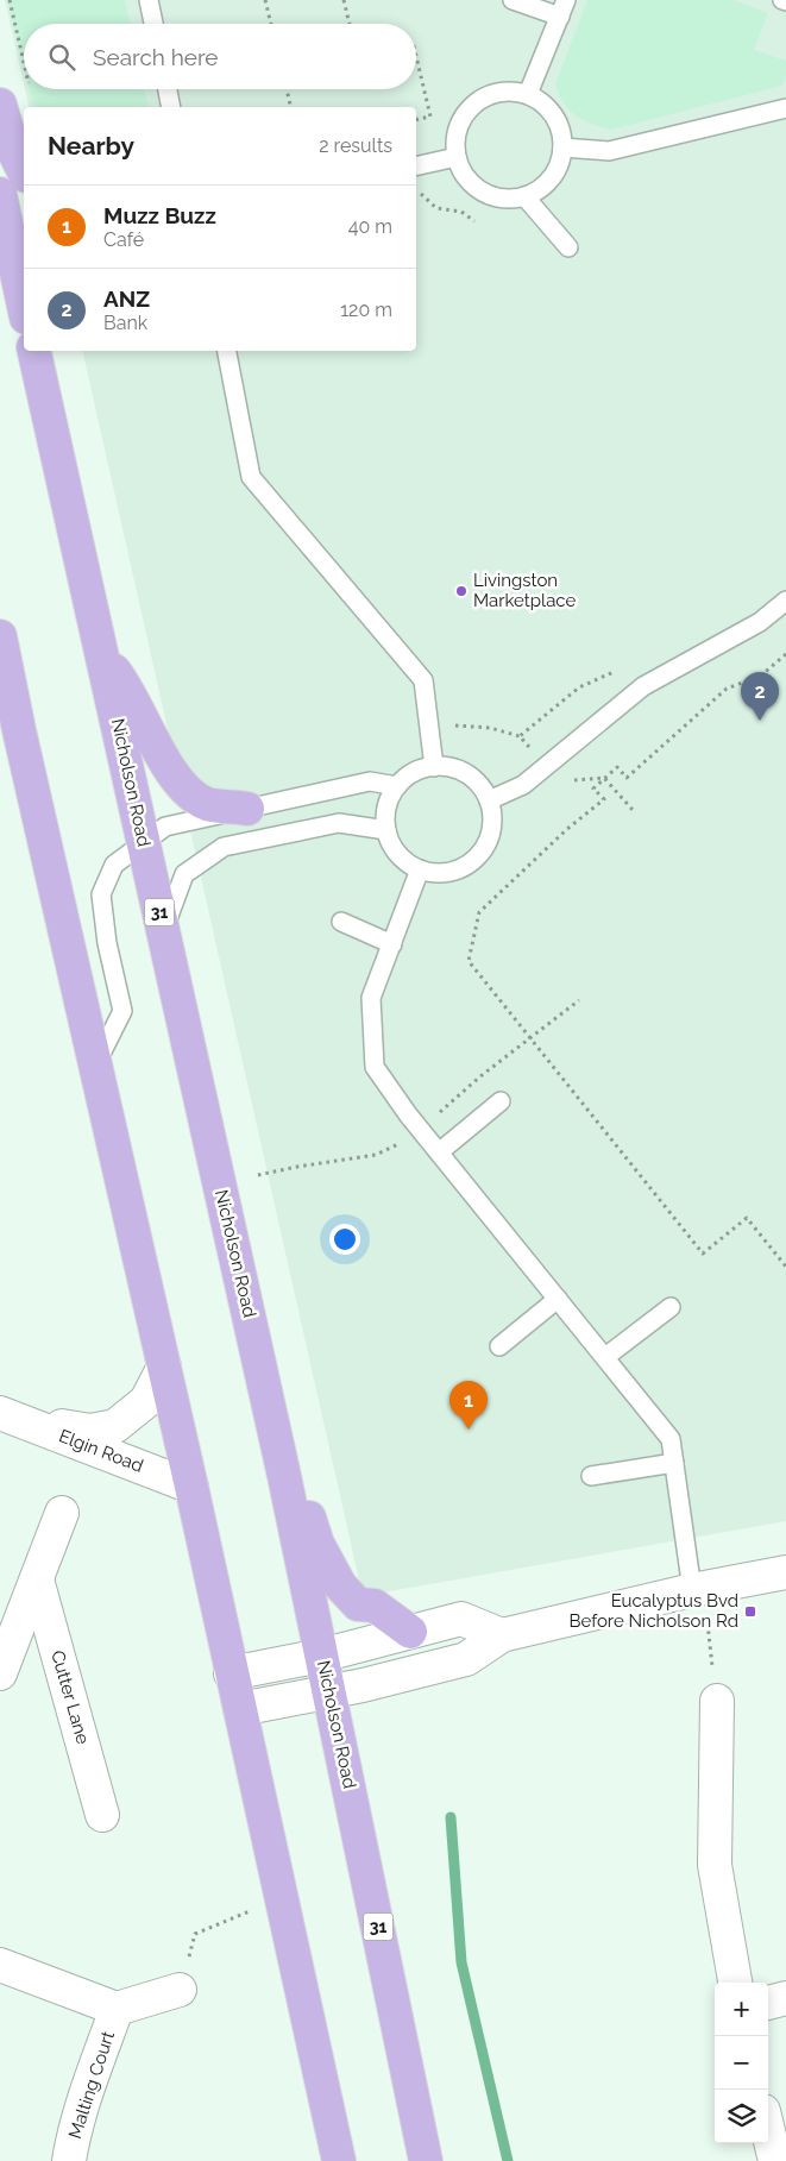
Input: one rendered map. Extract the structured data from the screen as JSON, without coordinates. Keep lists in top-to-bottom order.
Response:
{
  "streets": {
    "main road": ["Nicholson Road", "31"],
    "street": ["Elgin Road", "Cutter Lane", "Malting Court"]
  },
  "places": {
    "other": ["Livingston Marketplace"],
    "transit": ["Eucalyptus Bvd Before Nicholson Rd"]
  },
  "page": {
    "search": "Search here",
    "heading": ["Nearby", "2 results"],
    "list": [
      {
        "mark": "1",
        "name": "Muzz Buzz",
        "note": "Café",
        "value": "40 m"
      },
      {
        "mark": "2",
        "name": "ANZ",
        "note": "Bank",
        "value": "120 m"
      }
    ],
    "pins": ["2", "1"],
    "map_buttons": ["+", "−"]
  }
}
